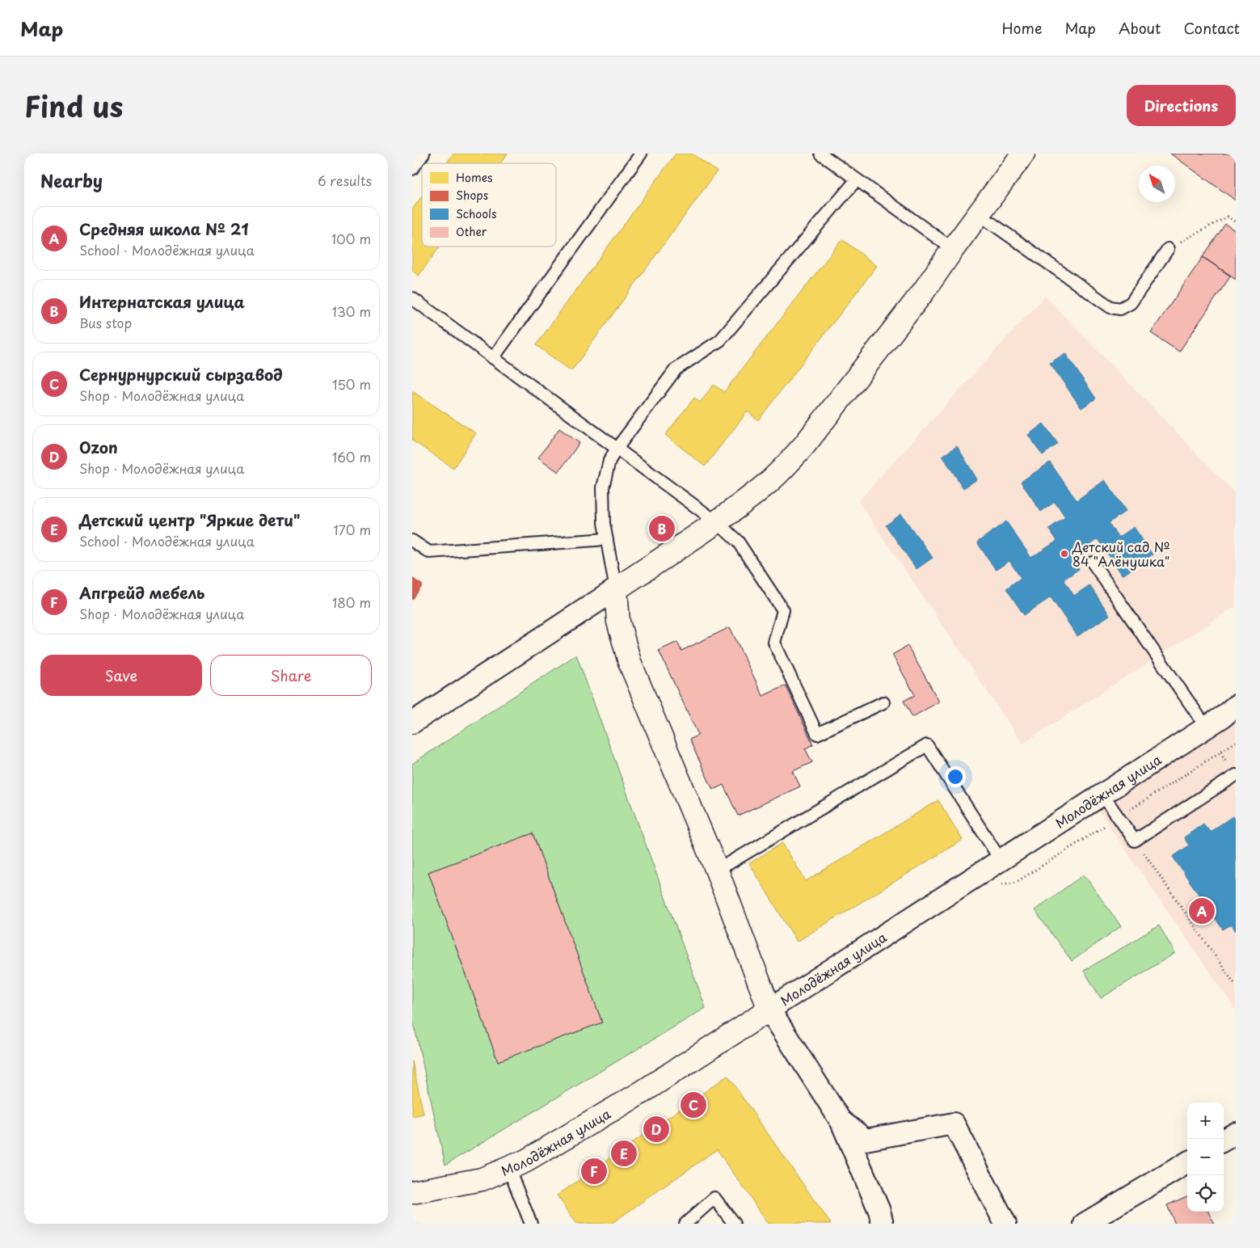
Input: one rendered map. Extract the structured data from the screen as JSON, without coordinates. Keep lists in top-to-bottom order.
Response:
{
  "streets": {
    "street": ["Молодёжная улица"]
  },
  "places": ["Детский сад № 84 \"Алёнушка\""],
  "legend": [
    "Homes",
    "Shops",
    "Schools",
    "Other"
  ],
  "north": "top left",
  "page": {
    "header": "Map",
    "nav": [
      "Home",
      "Map",
      "About",
      "Contact"
    ],
    "title": "Find us",
    "buttons": [
      "Directions",
      ["Save", "Share"]
    ],
    "heading": ["Nearby", "6 results"],
    "list": [
      {
        "mark": "A",
        "name": "Средняя школа № 21",
        "note": "School · Молодёжная улица",
        "value": "100 m"
      },
      {
        "mark": "B",
        "name": "Интернатская улица",
        "note": "Bus stop",
        "value": "130 m"
      },
      {
        "mark": "C",
        "name": "Сернурнурский сырзавод",
        "note": "Shop · Молодёжная улица",
        "value": "150 m"
      },
      {
        "mark": "D",
        "name": "Ozon",
        "note": "Shop · Молодёжная улица",
        "value": "160 m"
      },
      {
        "mark": "E",
        "name": "Детский центр \"Яркие дети\"",
        "note": "School · Молодёжная улица",
        "value": "170 m"
      },
      {
        "mark": "F",
        "name": "Апгрейд мебель",
        "note": "Shop · Молодёжная улица",
        "value": "180 m"
      }
    ],
    "pins": [
      "B",
      "A",
      "C",
      "D",
      "E",
      "F"
    ],
    "map_buttons": ["+", "−"]
  }
}
